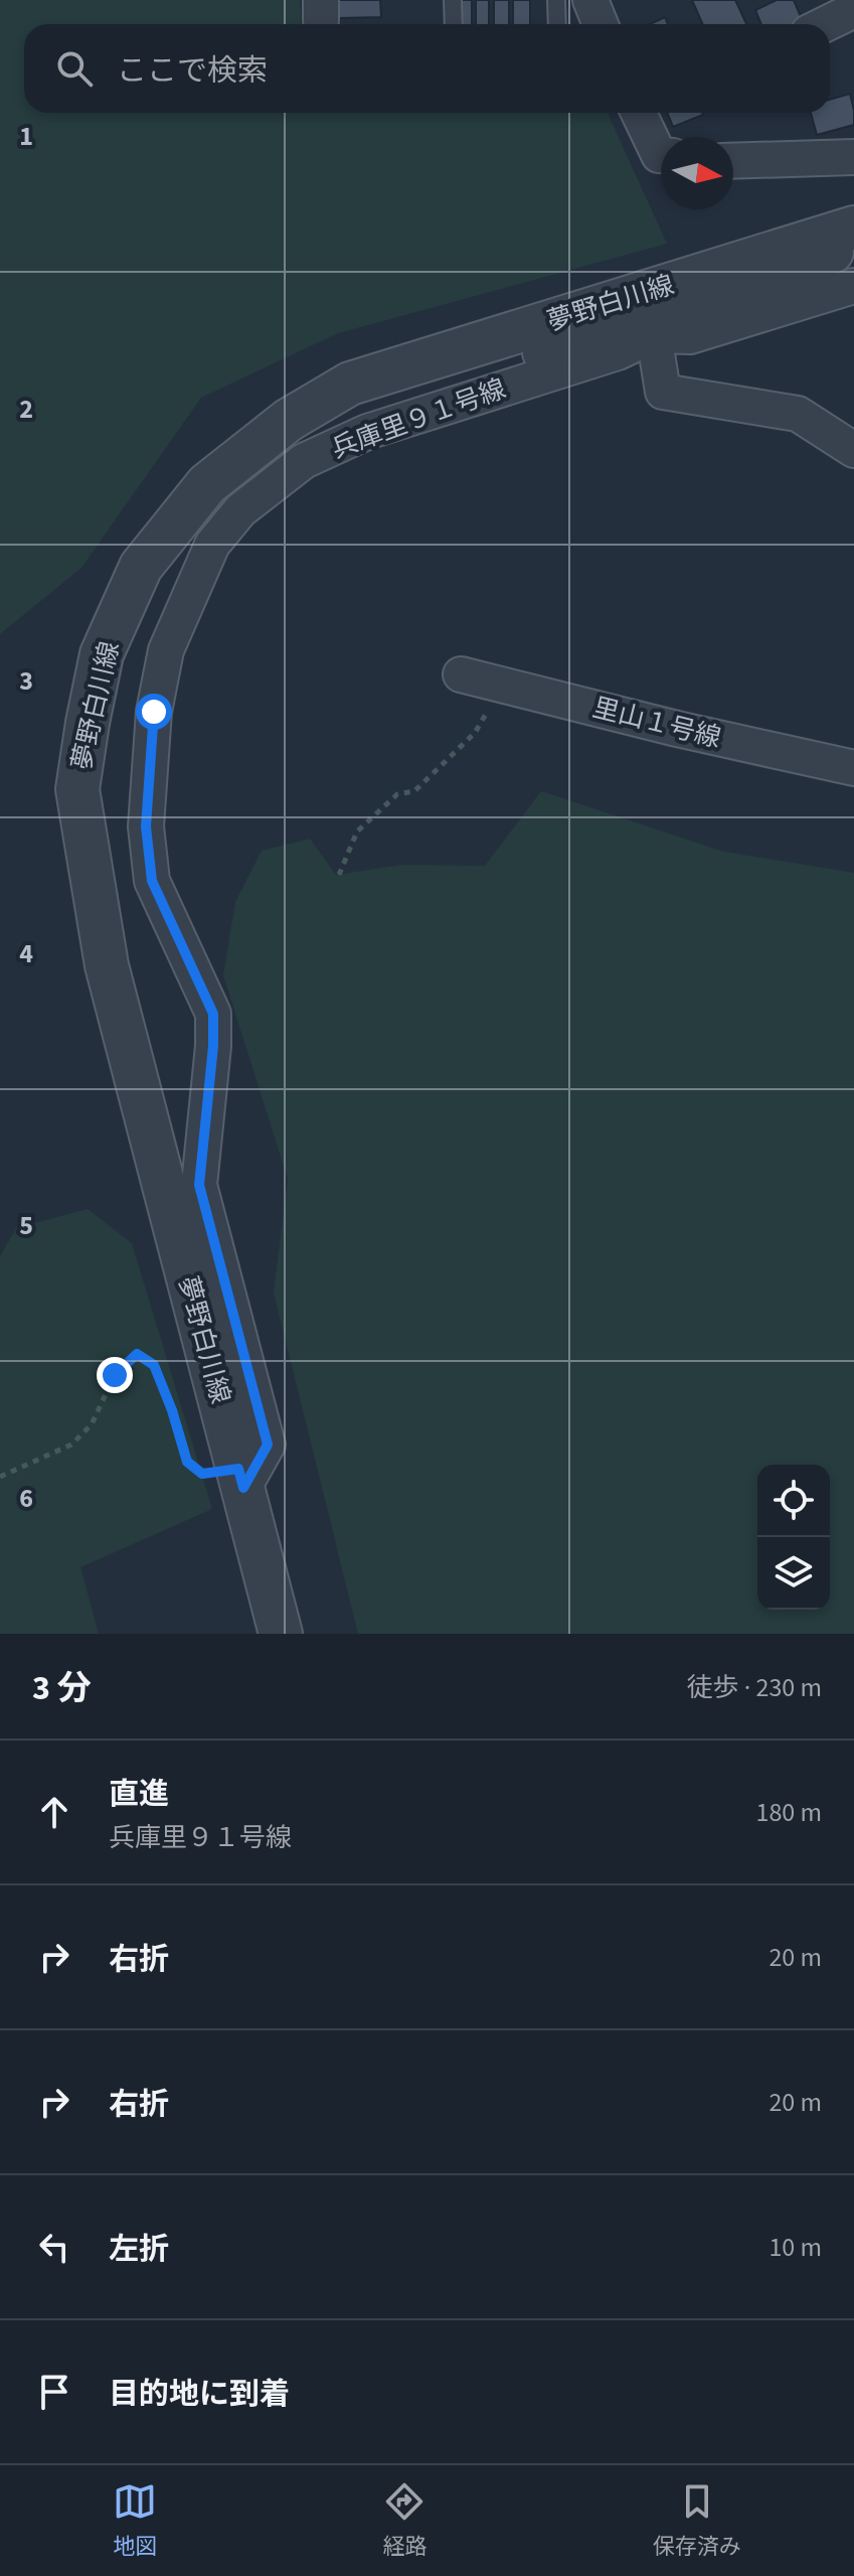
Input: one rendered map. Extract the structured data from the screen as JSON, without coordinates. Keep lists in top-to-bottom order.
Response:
{
  "streets": {
    "street": ["夢野白川線", "兵庫里９１号線", "里山１号線"]
  },
  "crossings": [
    ["夢野白川線", "兵庫里９１号線"]
  ],
  "north": "right",
  "page": {
    "search": "ここで検索",
    "heading": ["3 分", "徒歩 · 230 m"],
    "list": [
      ["直進", "兵庫里９１号線", "180 m"],
      ["右折", "20 m"],
      ["右折", "20 m"],
      ["左折", "10 m"],
      "目的地に到着"
    ],
    "nav": ["地図", "経路", "保存済み"]
  },
  "grid": {
    "rows": [
      "1",
      "2",
      "3",
      "4",
      "5",
      "6"
    ]
  }
}
